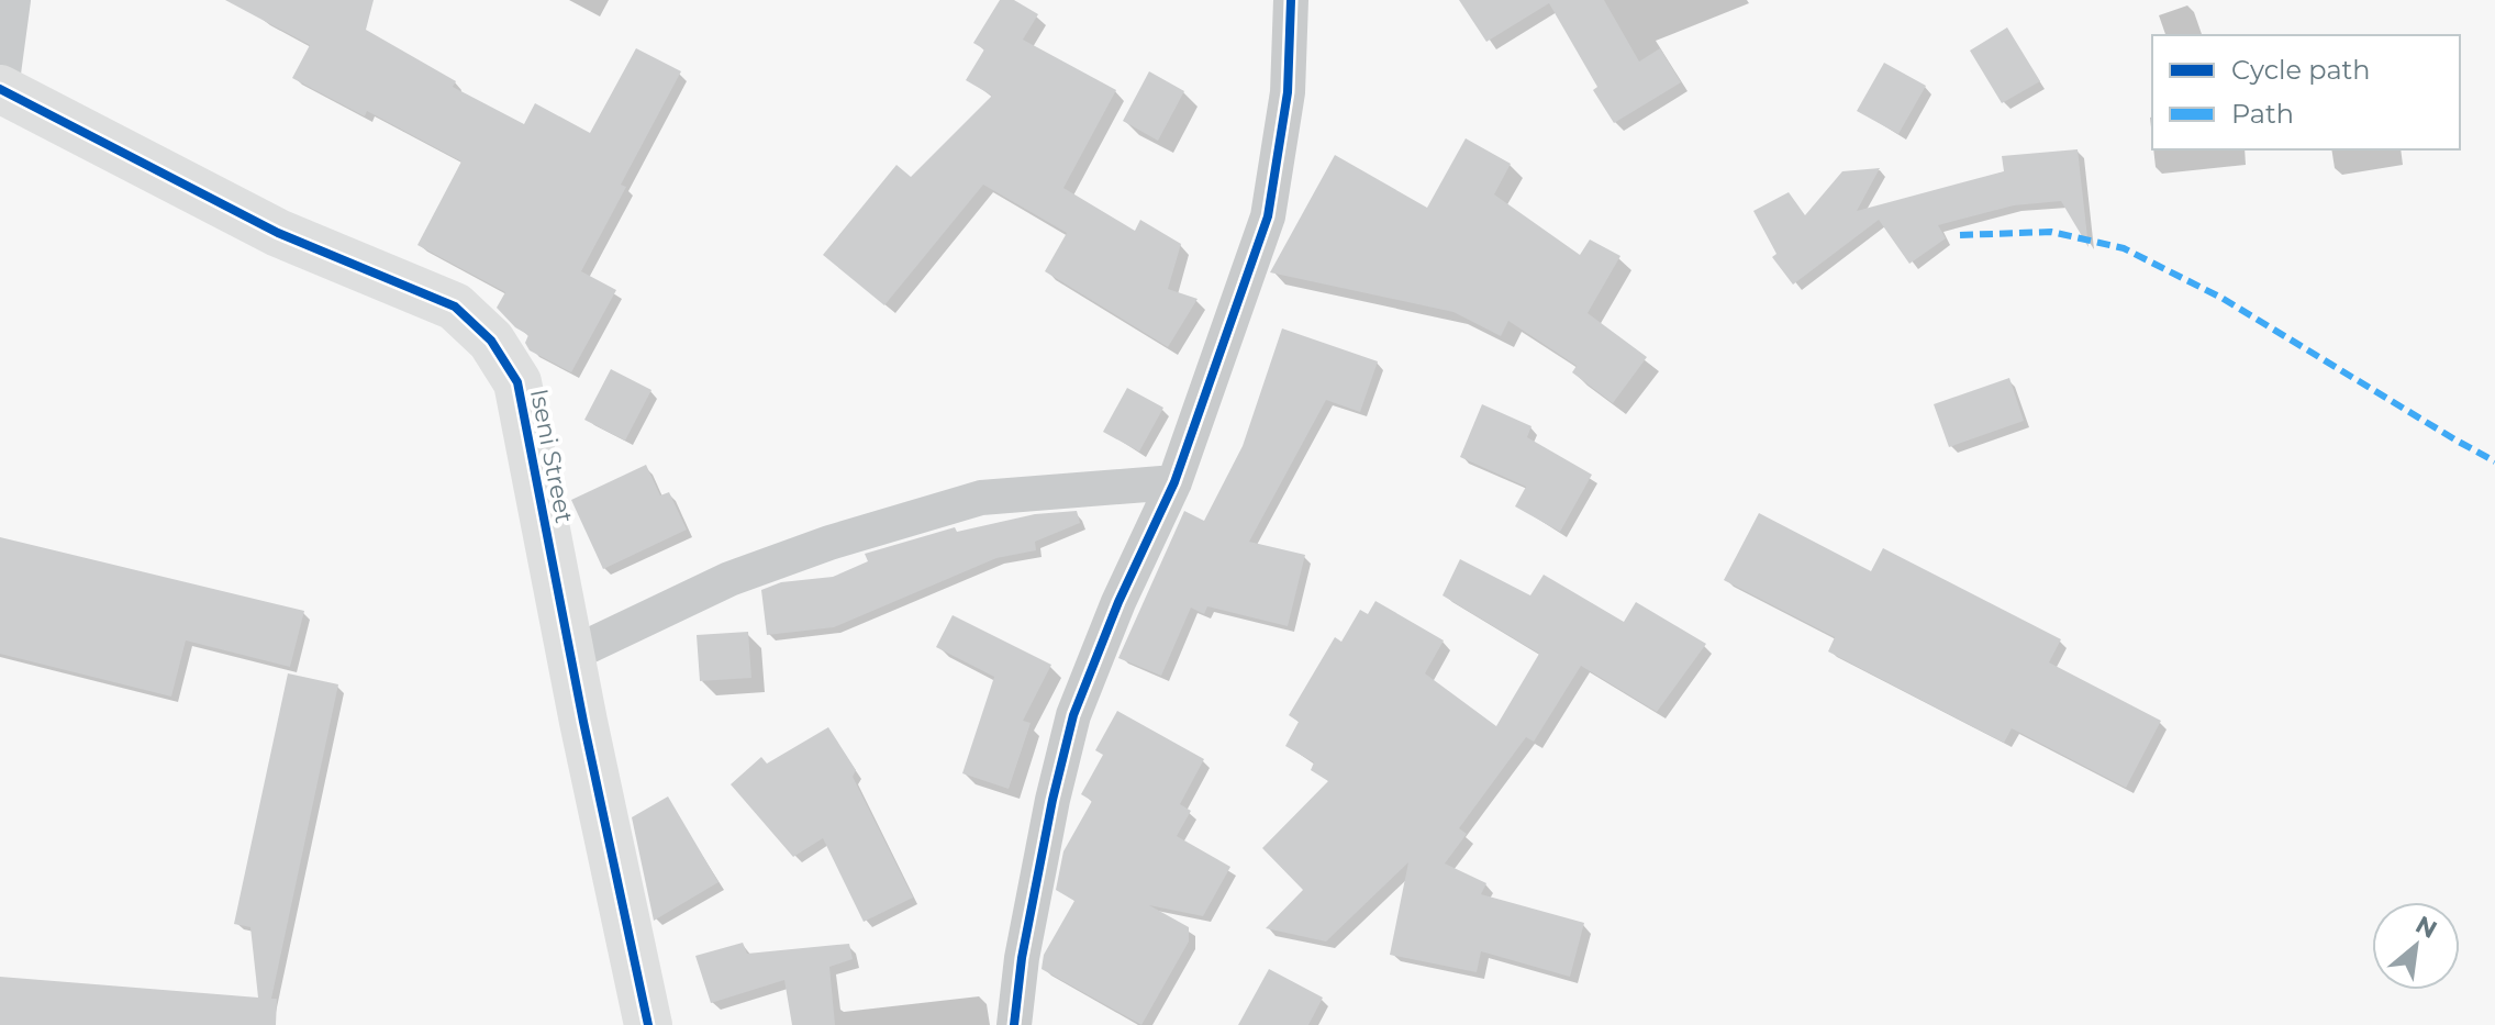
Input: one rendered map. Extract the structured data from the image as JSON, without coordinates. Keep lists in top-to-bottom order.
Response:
{
  "streets": {
    "street": ["Iseni Street"]
  },
  "legend": ["Cycle path", "Path"],
  "north": "top right"
}
